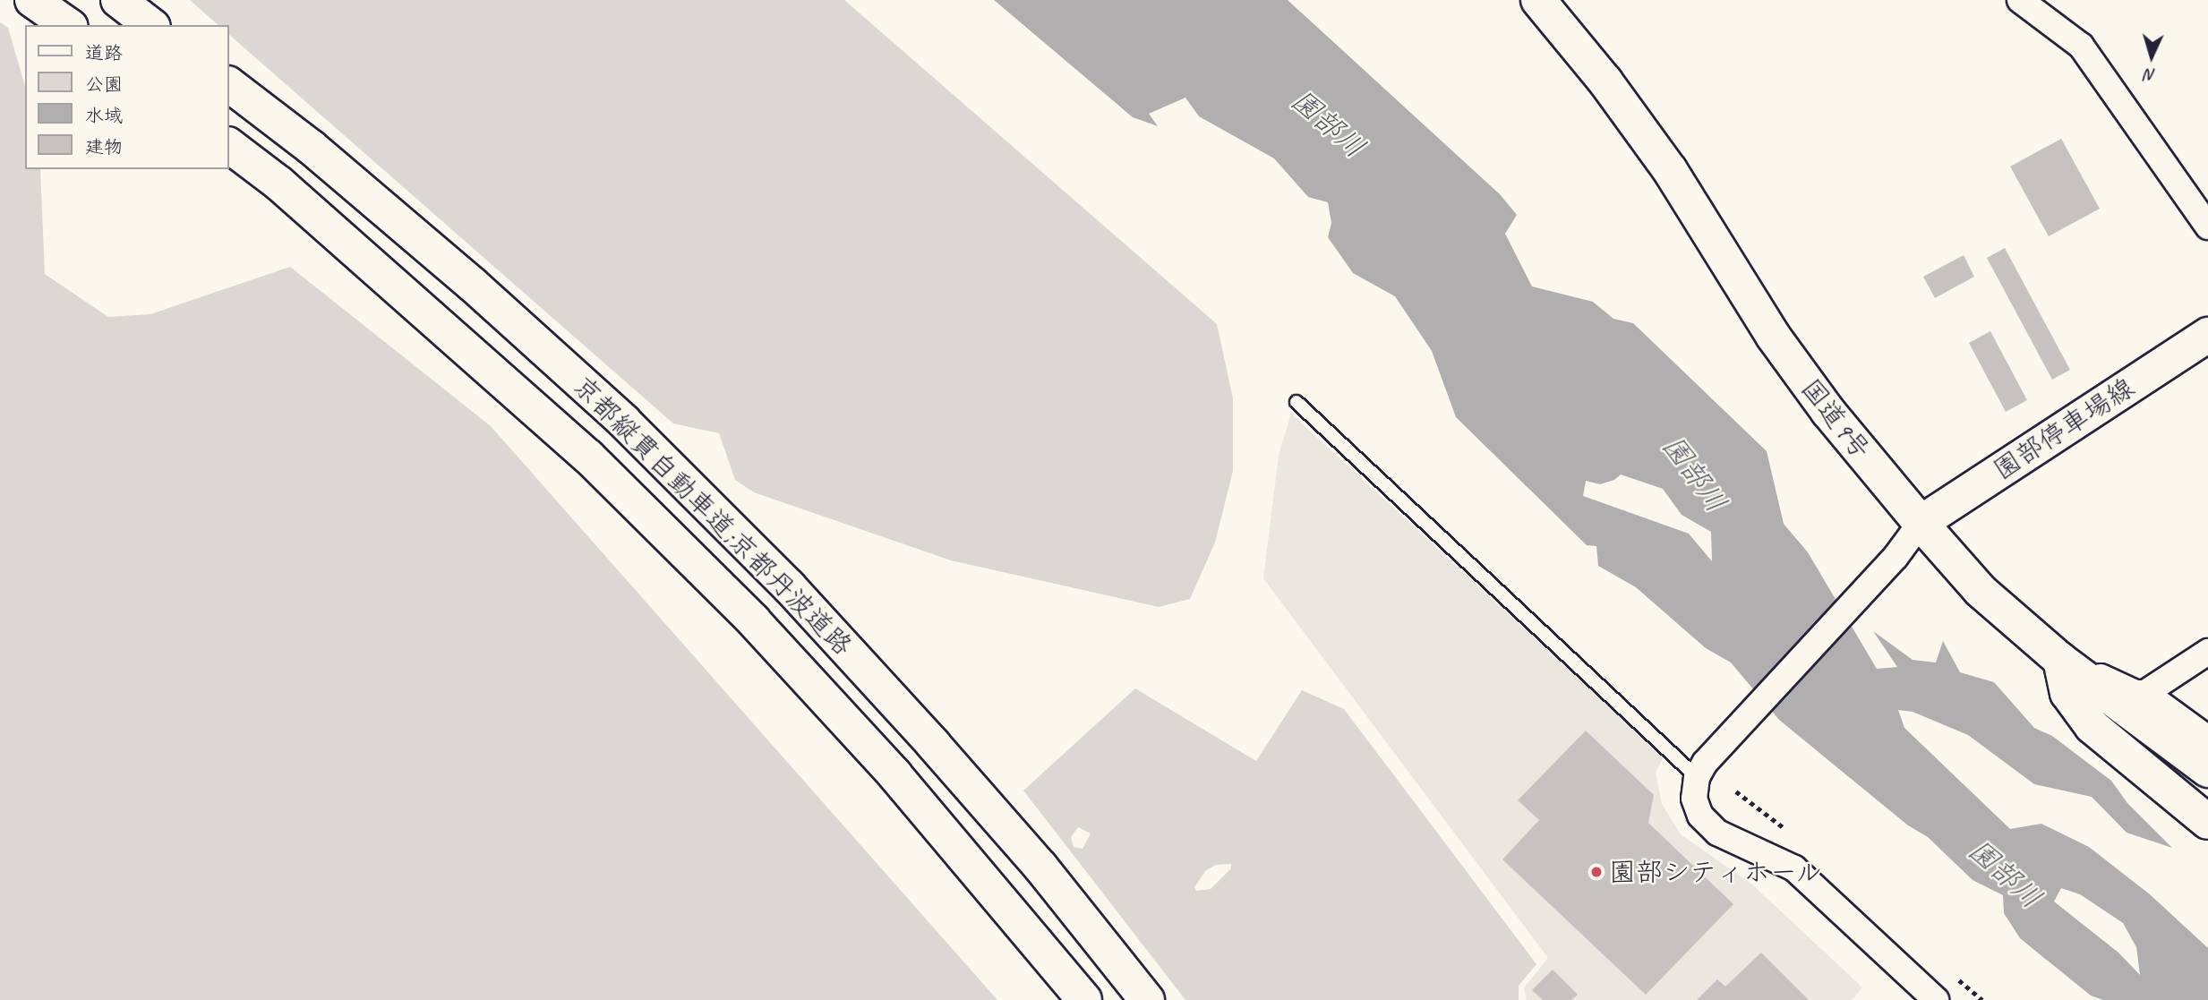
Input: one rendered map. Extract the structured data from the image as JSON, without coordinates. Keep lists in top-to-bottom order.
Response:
{
  "streets": {
    "main road": ["国道9号", "園部停車場線", "京都縦貫自動車道;京都丹波道路"]
  },
  "crossings": [
    ["国道9号", "園部停車場線"]
  ],
  "water": ["園部川"],
  "places": ["園部シティホール"],
  "legend": [
    "道路",
    "公園",
    "水域",
    "建物"
  ],
  "north": "bottom"
}
